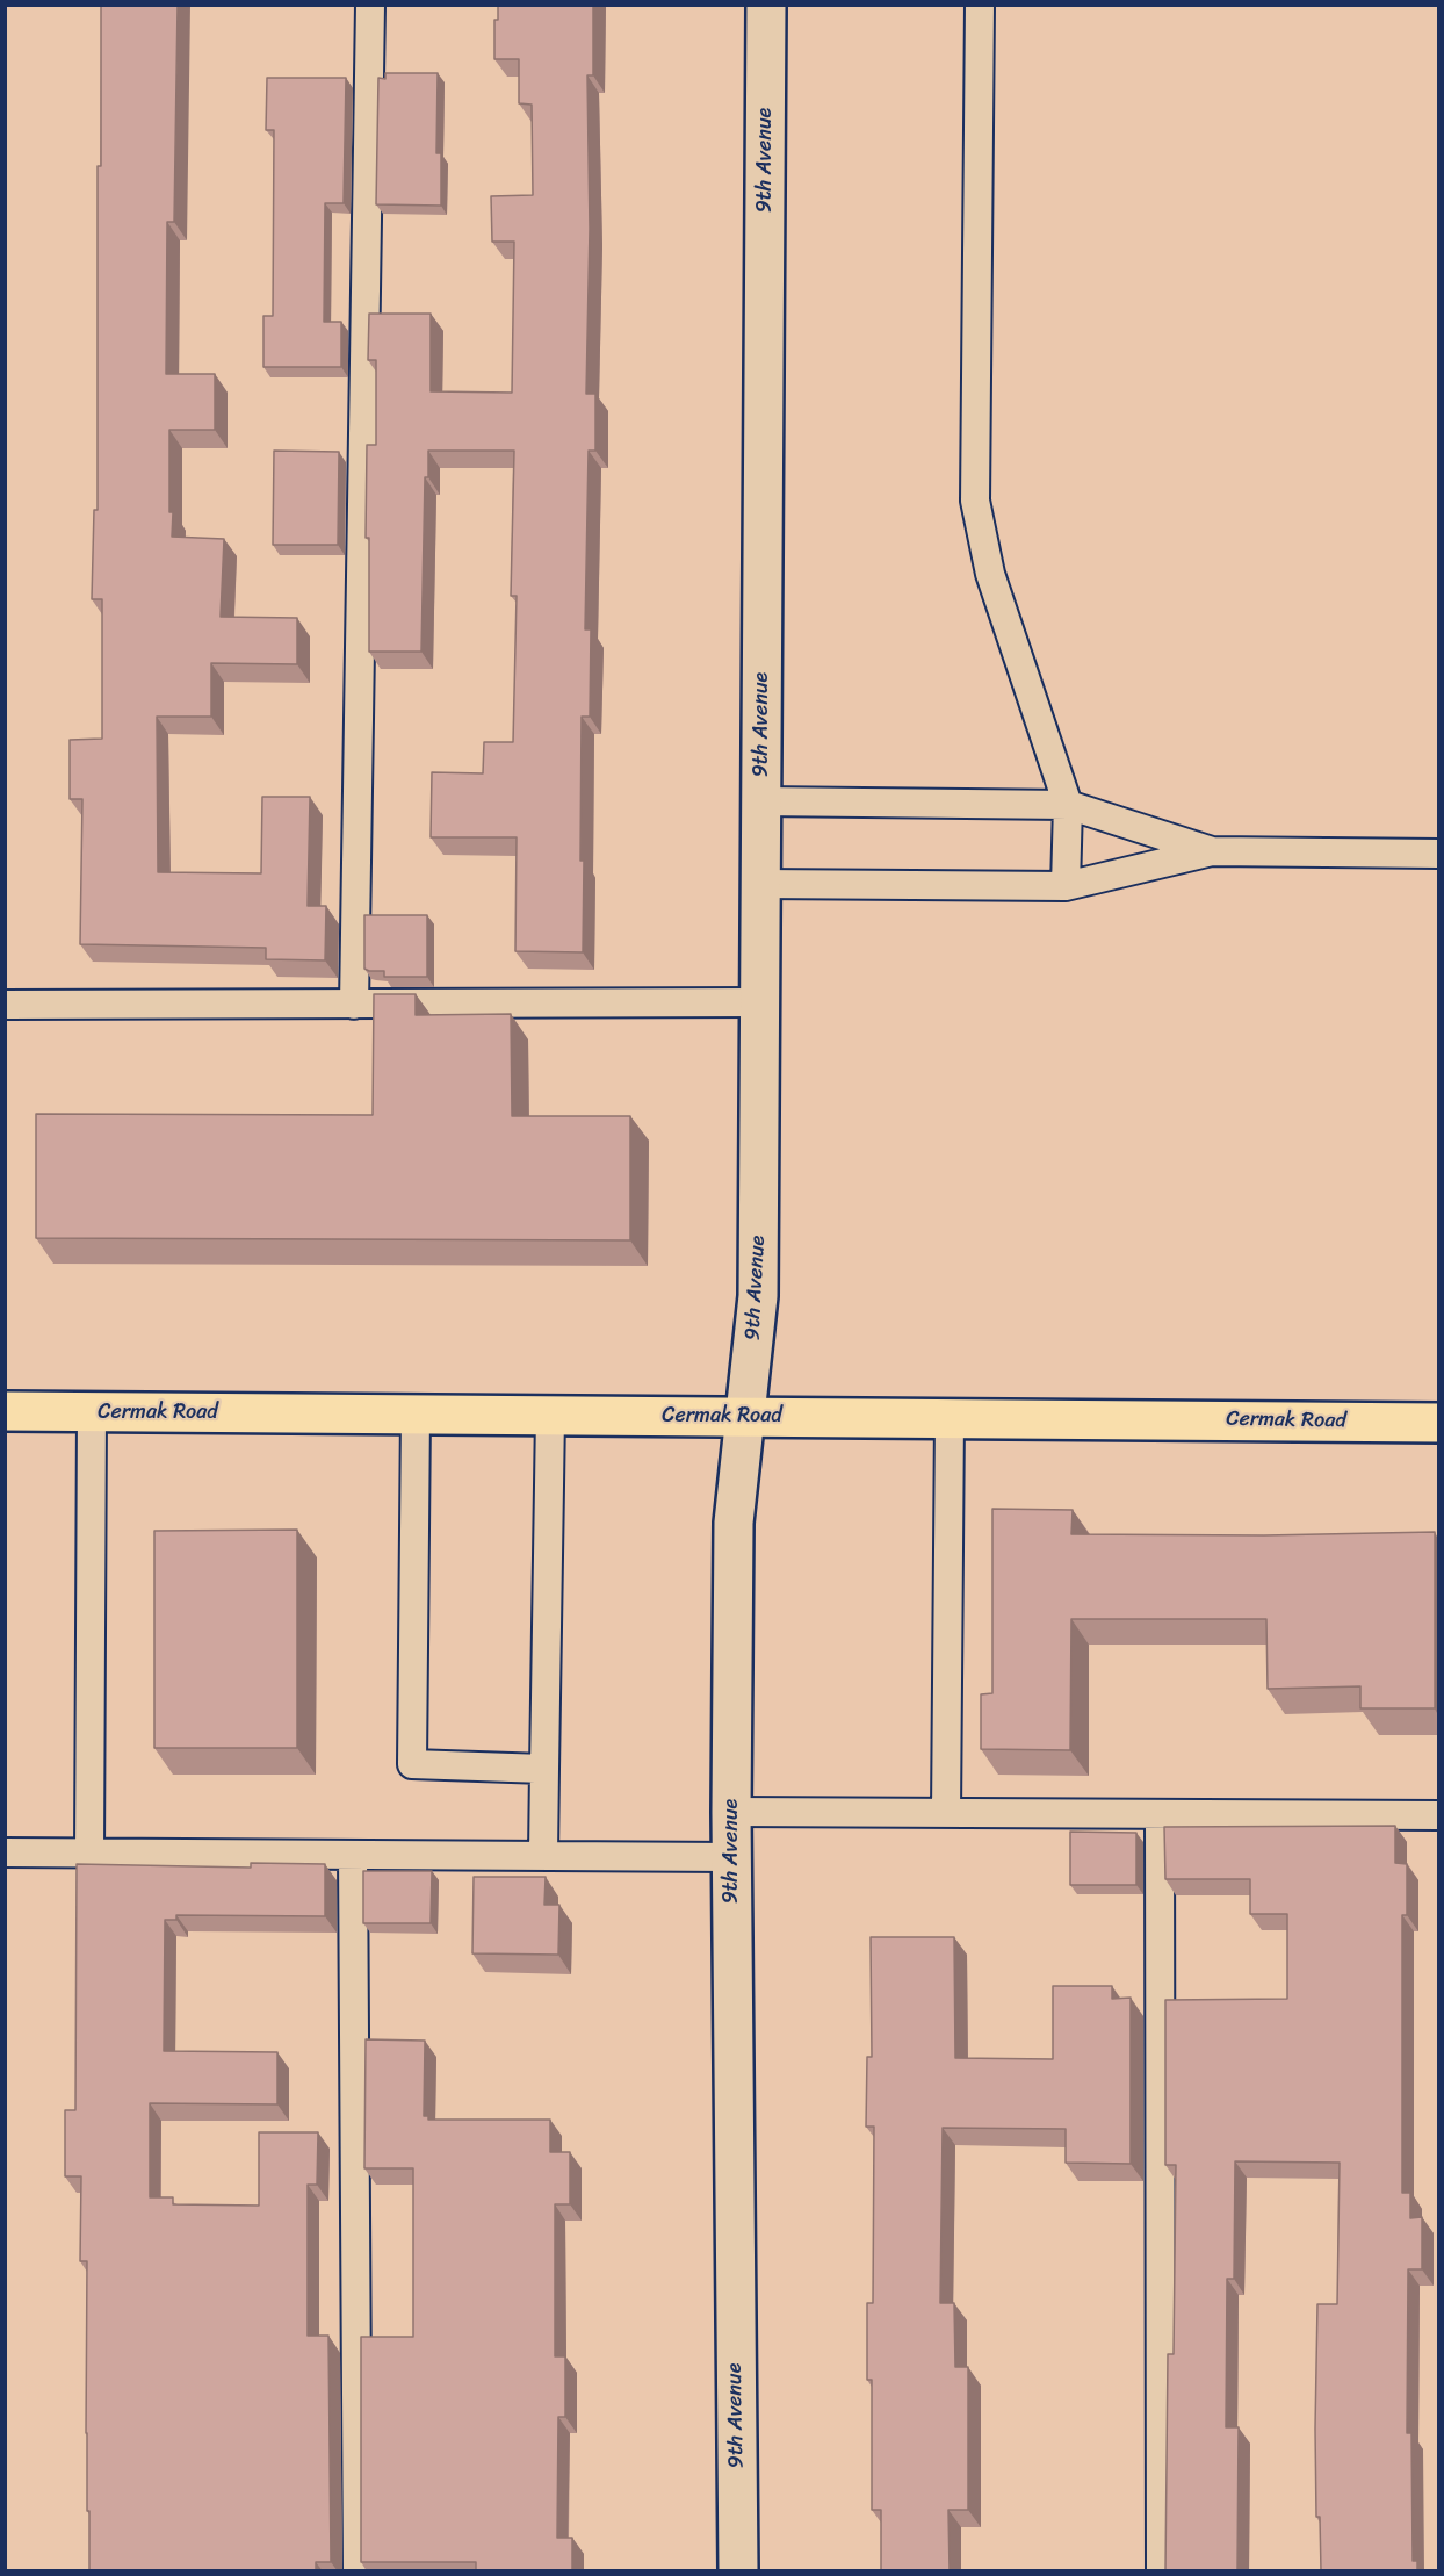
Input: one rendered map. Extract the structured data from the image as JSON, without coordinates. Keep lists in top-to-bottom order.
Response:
{
  "streets": {
    "main road": ["Cermak Road"],
    "street": ["9th Avenue"]
  },
  "crossings": [
    ["9th Avenue", "Cermak Road"]
  ]
}
